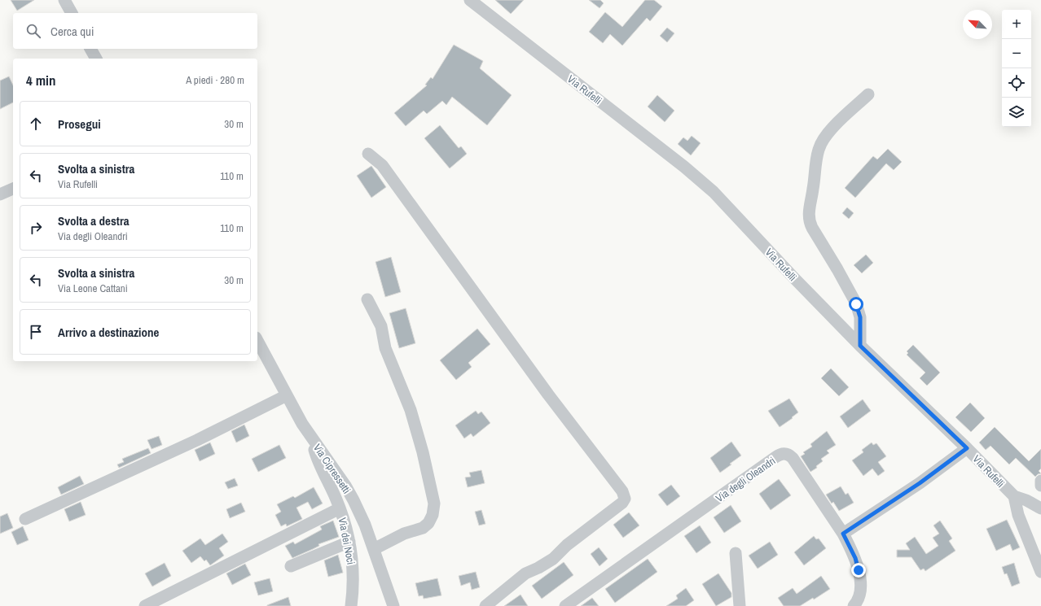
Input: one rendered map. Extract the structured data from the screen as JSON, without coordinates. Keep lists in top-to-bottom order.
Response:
{
  "streets": {
    "street": [
      "Via Rufelli",
      "Via Cipressetti",
      "Via degli Oleandri",
      "Via dei Noci"
    ]
  },
  "crossings": [
    ["Via Cipressetti", "Via dei Noci"]
  ],
  "north": "top left",
  "page": {
    "map_buttons": ["+", "−"],
    "search": "Cerca qui",
    "heading": ["4 min", "A piedi · 280 m"],
    "list": [
      ["Prosegui", "30 m"],
      ["Svolta a sinistra", "Via Rufelli", "110 m"],
      ["Svolta a destra", "Via degli Oleandri", "110 m"],
      ["Svolta a sinistra", "Via Leone Cattani", "30 m"],
      "Arrivo a destinazione"
    ]
  }
}
